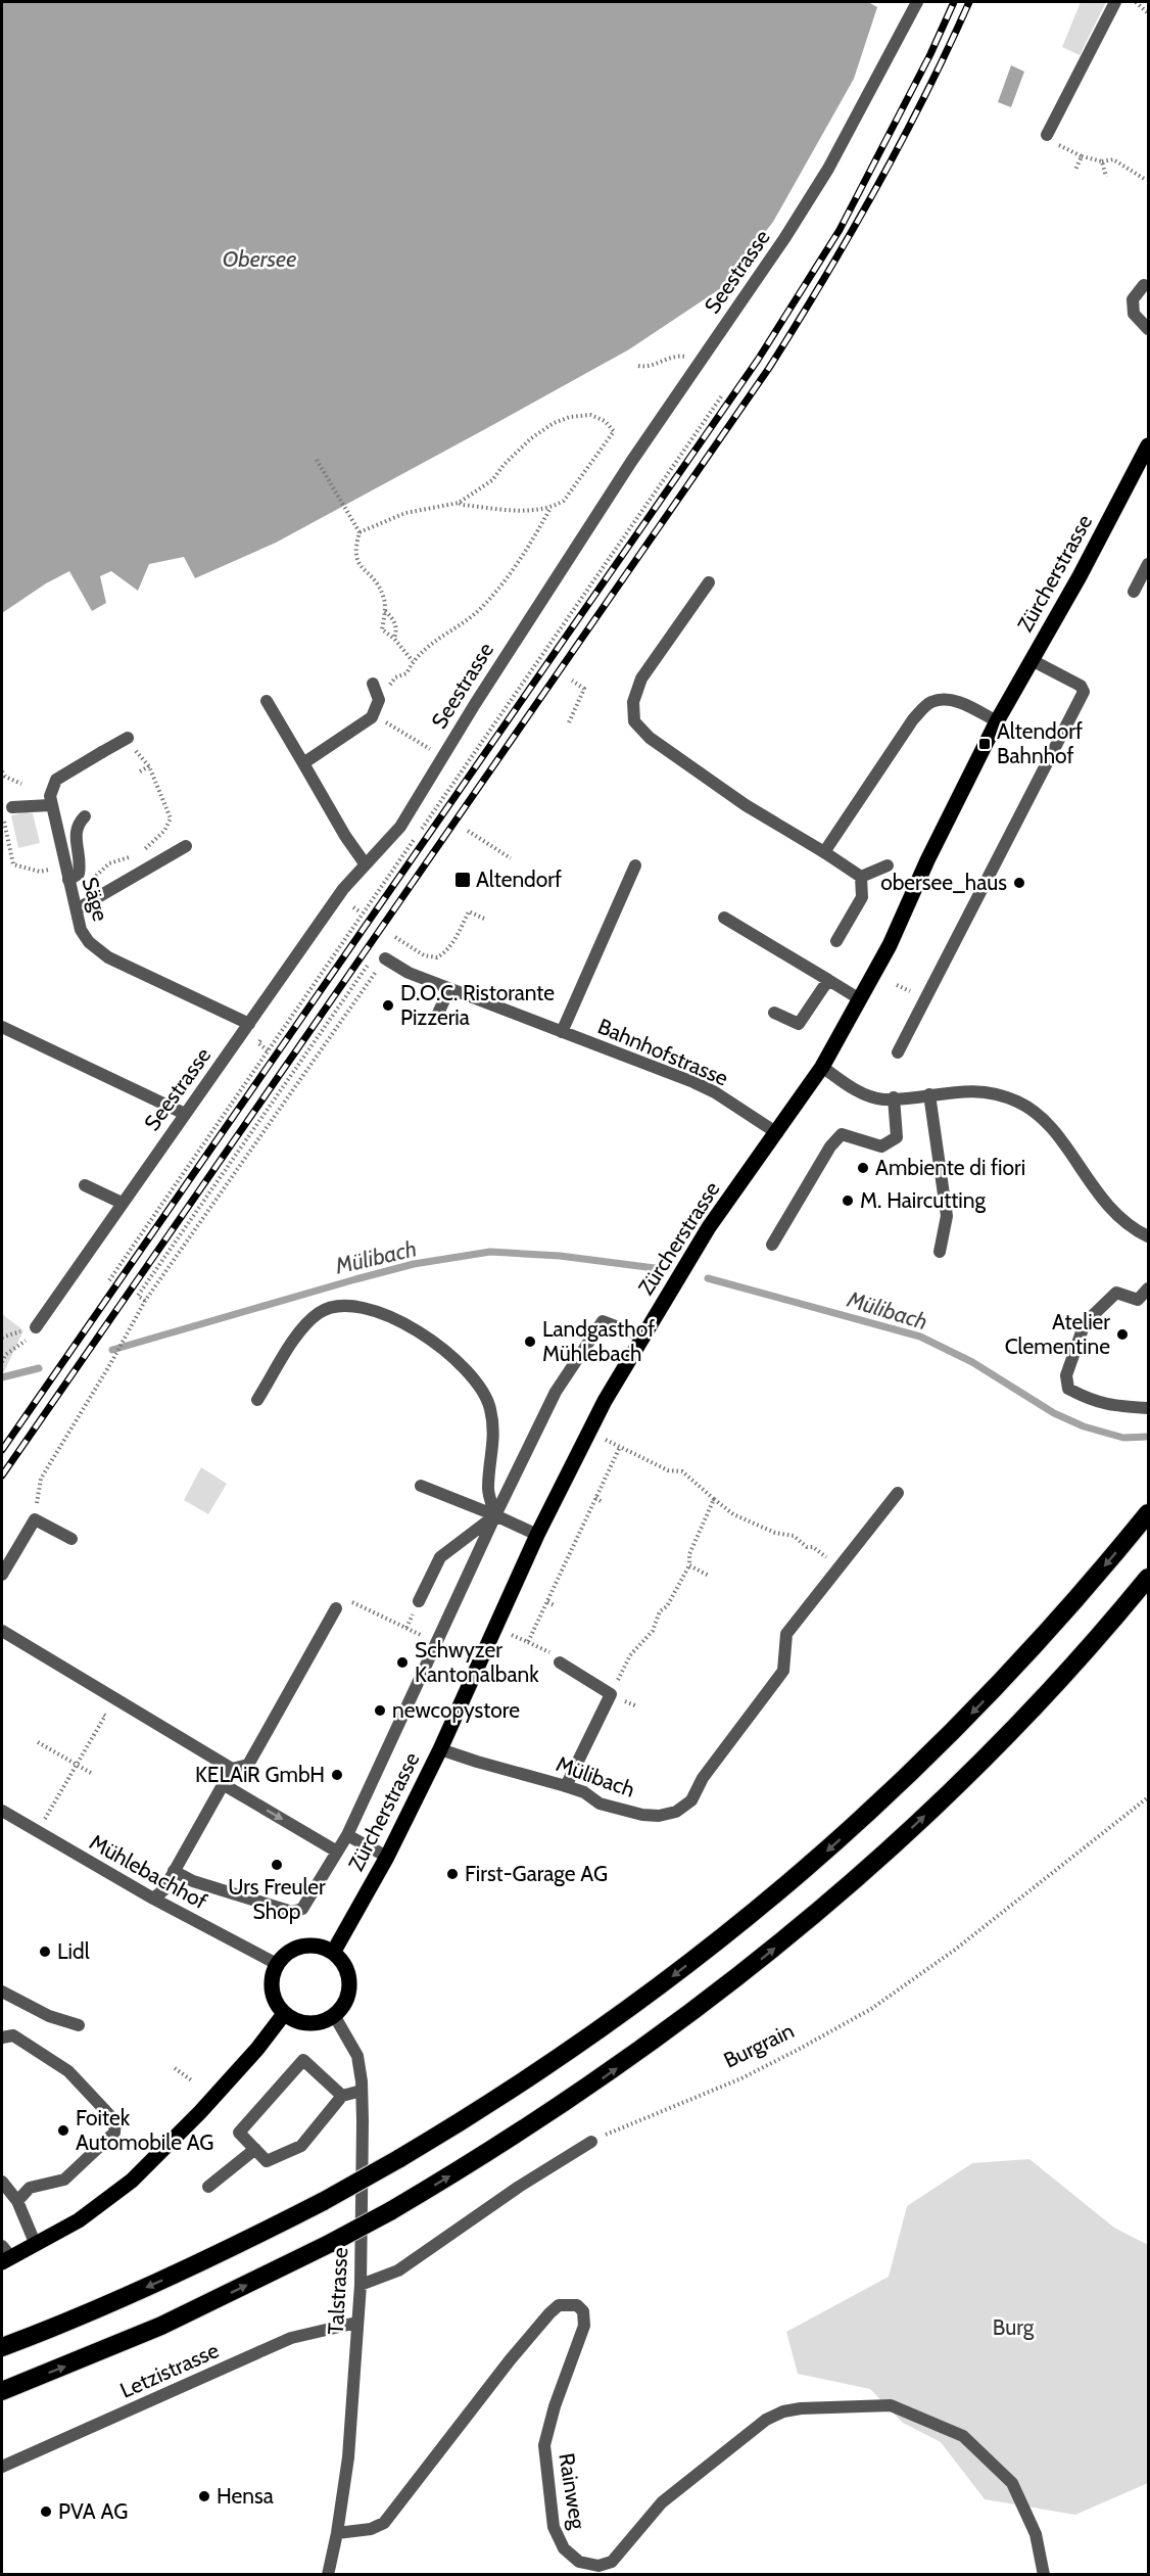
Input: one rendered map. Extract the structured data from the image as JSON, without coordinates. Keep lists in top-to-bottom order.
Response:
{
  "streets": {
    "main road": ["Zürcherstrasse"],
    "street": [
      "Seestrasse",
      "Säge",
      "Bahnhofstrasse",
      "Mülibach",
      "Mühlebachhof",
      "Talstrasse",
      "Letzistrasse",
      "Rainweg"
    ],
    "path": ["Burgrain"]
  },
  "crossings": [
    ["Seestrasse", "Säge"],
    ["Zürcherstrasse", "Bahnhofstrasse"],
    ["Zürcherstrasse", "Mülibach"],
    ["Zürcherstrasse", "Mühlebachhof"],
    ["Zürcherstrasse", "Talstrasse"],
    ["Mühlebachhof", "Talstrasse"],
    ["Talstrasse", "Letzistrasse"],
    ["Talstrasse", "Rainweg"]
  ],
  "water": ["Obersee", "Mülibach"],
  "parks": ["Burg"],
  "places": {
    "transit": ["Altendorf Bahnhof", "Altendorf"],
    "other": [
      "obersee_haus",
      "D.O.C. Ristorante Pizzeria",
      "Ambiente di fiori",
      "M. Haircutting",
      "Atelier Clementine",
      "Landgasthof Mühlebach",
      "Schwyzer Kantonalbank",
      "newcopystore",
      "KELAiR GmbH",
      "Urs Freuler Shop",
      "First-Garage AG",
      "Lidl",
      "Foitek Automobile AG",
      "Hensa",
      "PVA AG"
    ]
  }
}
